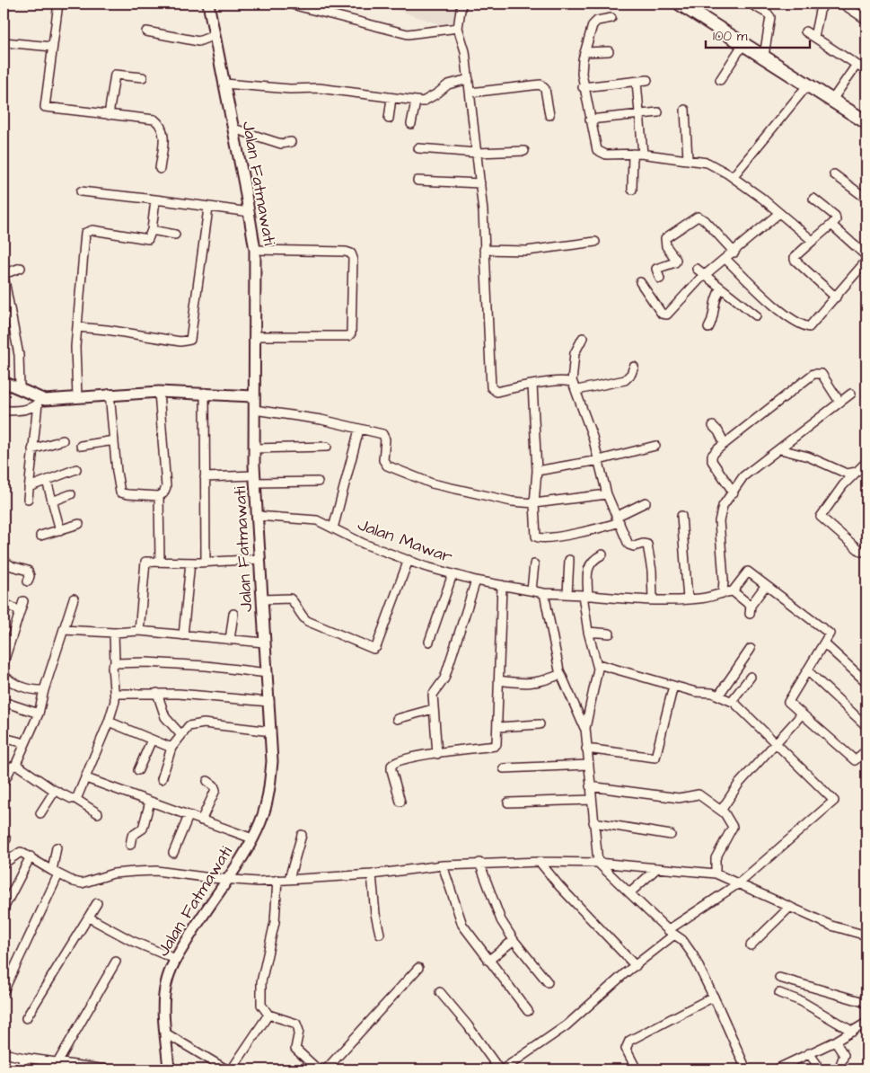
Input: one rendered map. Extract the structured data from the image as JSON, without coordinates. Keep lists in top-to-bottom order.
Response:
{
  "streets": {
    "street": ["Jalan Fatmawati", "Jalan Mawar"]
  },
  "crossings": [
    ["Jalan Fatmawati", "Jalan Mawar"]
  ],
  "scale_bar": "100 m"
}
